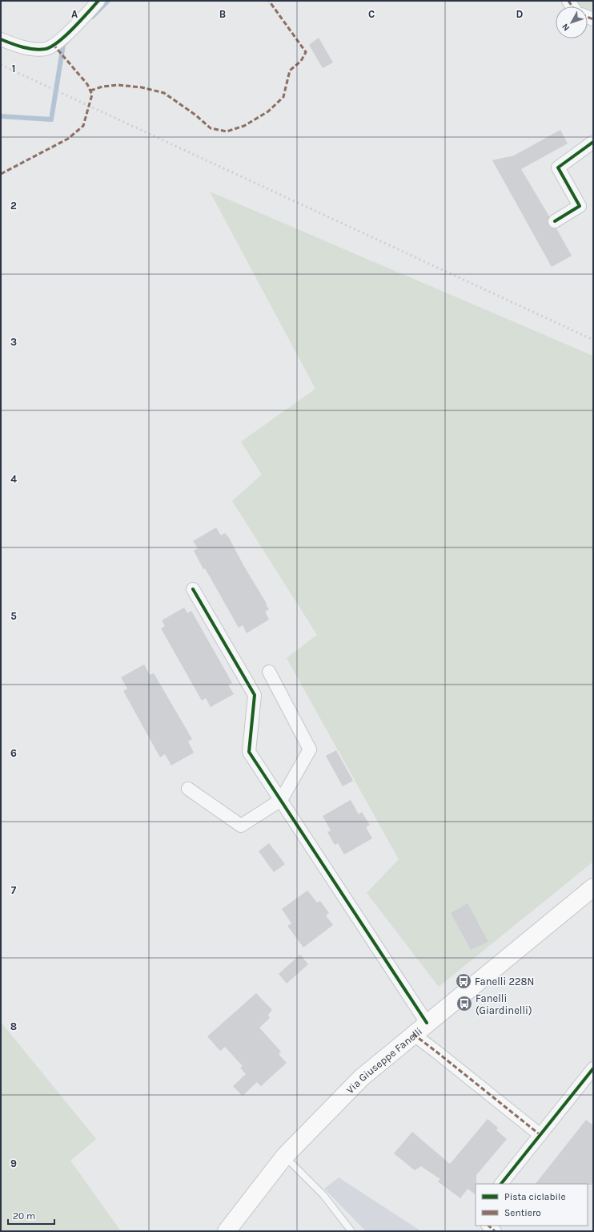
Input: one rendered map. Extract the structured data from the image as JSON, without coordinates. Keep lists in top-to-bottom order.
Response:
{
  "streets": {
    "main road": ["Via Giuseppe Fanelli"]
  },
  "places": {
    "bus stop": ["Fanelli 228N", "Fanelli (Giardinelli)"]
  },
  "legend": ["Pista ciclabile", "Sentiero"],
  "scale_bar": "20 m",
  "north": "bottom left",
  "grid": {
    "columns": [
      "A",
      "B",
      "C",
      "D"
    ],
    "rows": [
      "1",
      "2",
      "3",
      "4",
      "5",
      "6",
      "7",
      "8",
      "9"
    ]
  }
}
